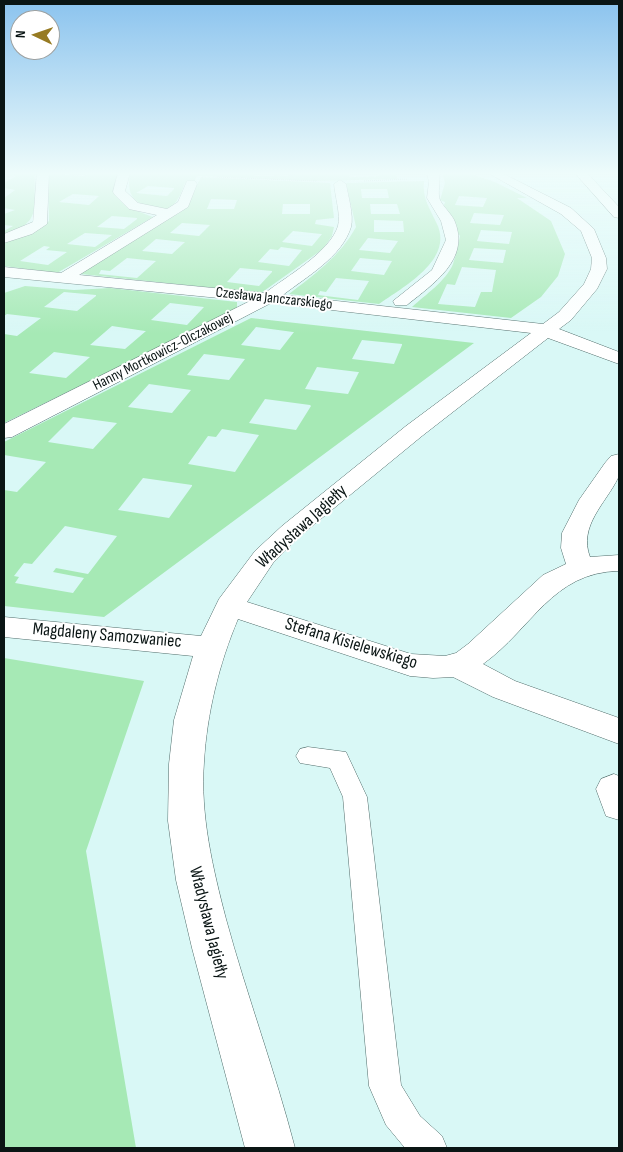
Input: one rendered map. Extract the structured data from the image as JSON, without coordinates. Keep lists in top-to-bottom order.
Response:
{
  "streets": {
    "street": [
      "Czesława Janczarskiego",
      "Hanny Mortkowicz-Olczakowej",
      "Władysława Jagiełły",
      "Magdaleny Samozwaniec",
      "Stefana Kisielewskiego"
    ]
  },
  "crossings": [
    ["Czesława Janczarskiego", "Hanny Mortkowicz-Olczakowej"],
    ["Czesława Janczarskiego", "Władysława Jagiełły"],
    ["Władysława Jagiełły", "Magdaleny Samozwaniec"],
    ["Władysława Jagiełły", "Stefana Kisielewskiego"]
  ],
  "north": "left"
}
